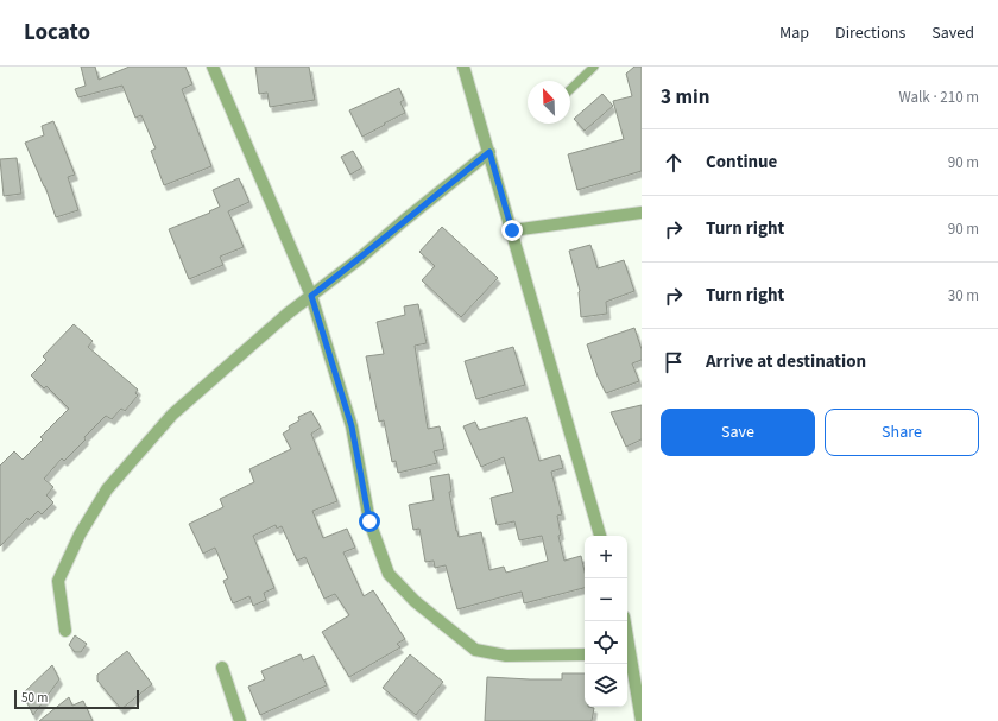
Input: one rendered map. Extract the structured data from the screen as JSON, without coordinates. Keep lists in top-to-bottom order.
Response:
{
  "scale_bar": "50 m",
  "north": "top left",
  "page": {
    "header": "Locato",
    "nav": ["Map", "Directions", "Saved"],
    "heading": ["3 min", "Walk · 210 m"],
    "list": [
      ["Continue", "90 m"],
      ["Turn right", "90 m"],
      ["Turn right", "30 m"],
      "Arrive at destination"
    ],
    "buttons": ["Save", "Share"],
    "map_buttons": ["+", "−"],
    "scale": "50 m"
  }
}
